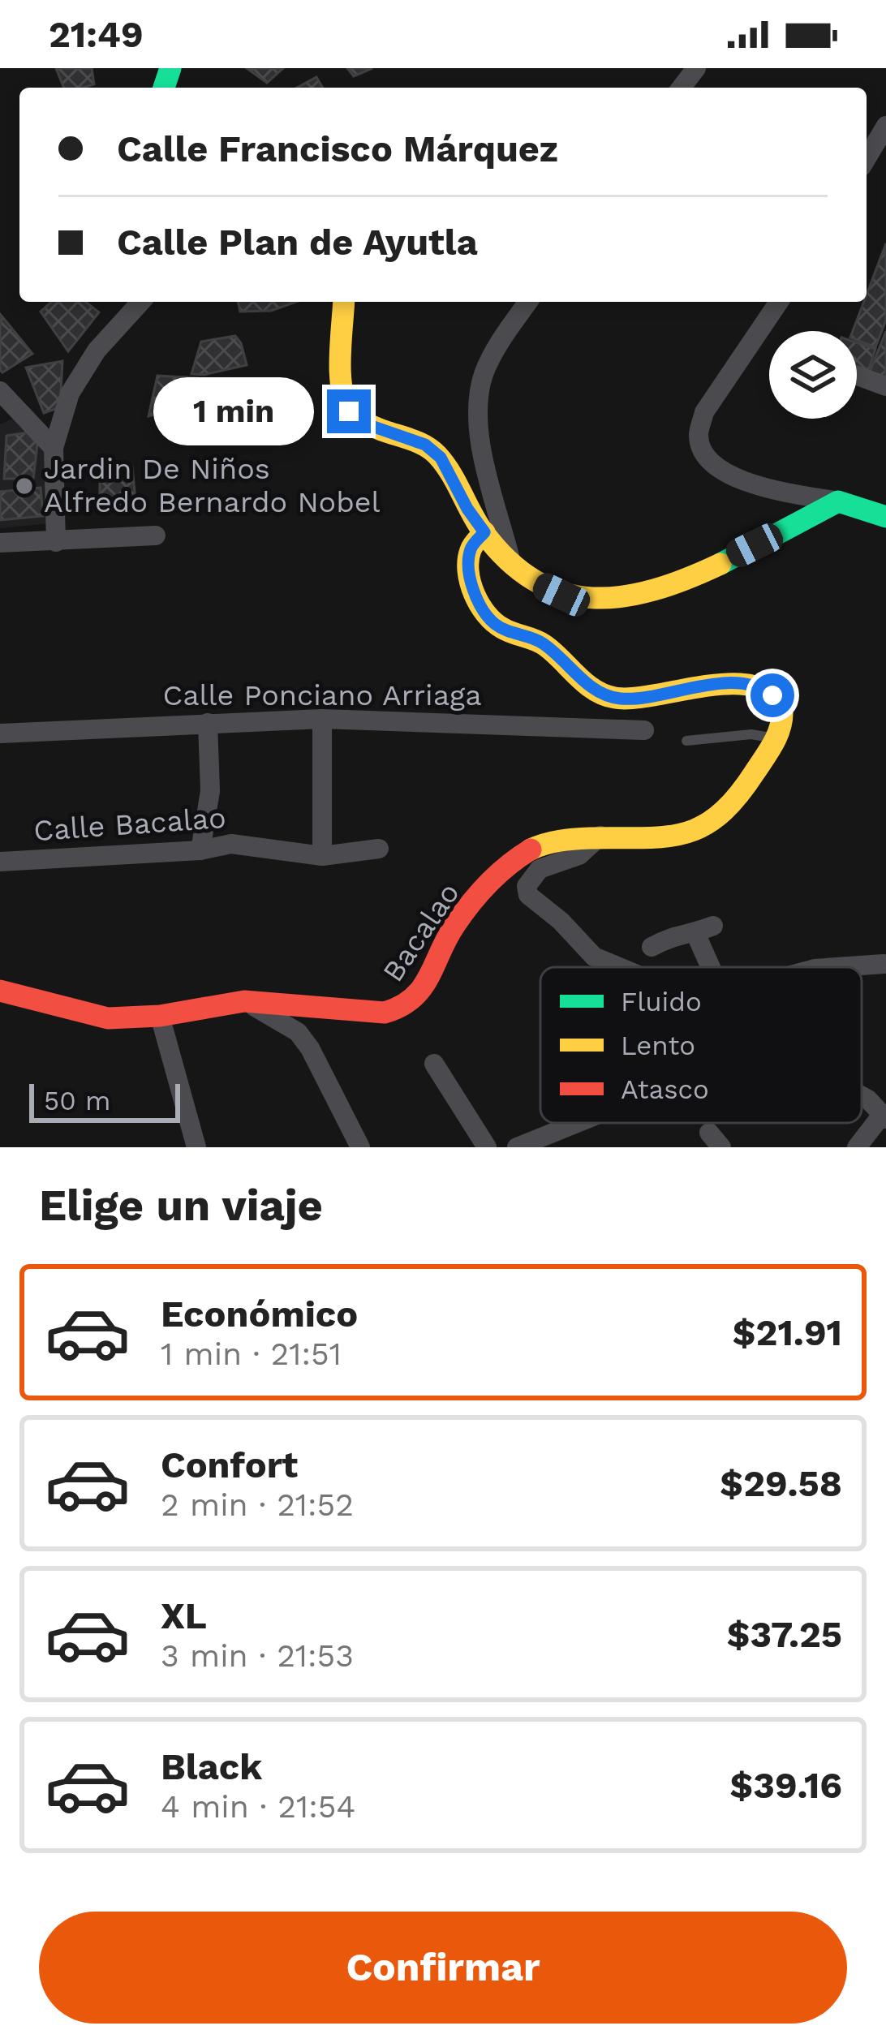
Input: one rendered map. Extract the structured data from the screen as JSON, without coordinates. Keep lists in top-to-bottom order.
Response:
{
  "streets": {
    "street": ["Calle Ponciano Arriaga", "Calle Bacalao", "Bacalao"]
  },
  "places": ["Jardin De Niños Alfredo Bernardo Nobel"],
  "legend": ["Fluido", "Lento", "Atasco"],
  "scale_bar": "50 m",
  "page": {
    "status": "21:49",
    "banner": ["Calle Francisco Márquez", "Calle Plan de Ayutla"],
    "bubble": "1 min",
    "scale": "50 m",
    "heading": "Elige un viaje",
    "list": [
      {
        "name": "Económico",
        "note": "1 min · 21:51",
        "value": "$21.91"
      },
      {
        "name": "Confort",
        "note": "2 min · 21:52",
        "value": "$29.58"
      },
      {
        "name": "XL",
        "note": "3 min · 21:53",
        "value": "$37.25"
      },
      {
        "name": "Black",
        "note": "4 min · 21:54",
        "value": "$39.16"
      }
    ],
    "buttons": "Confirmar"
  }
}
